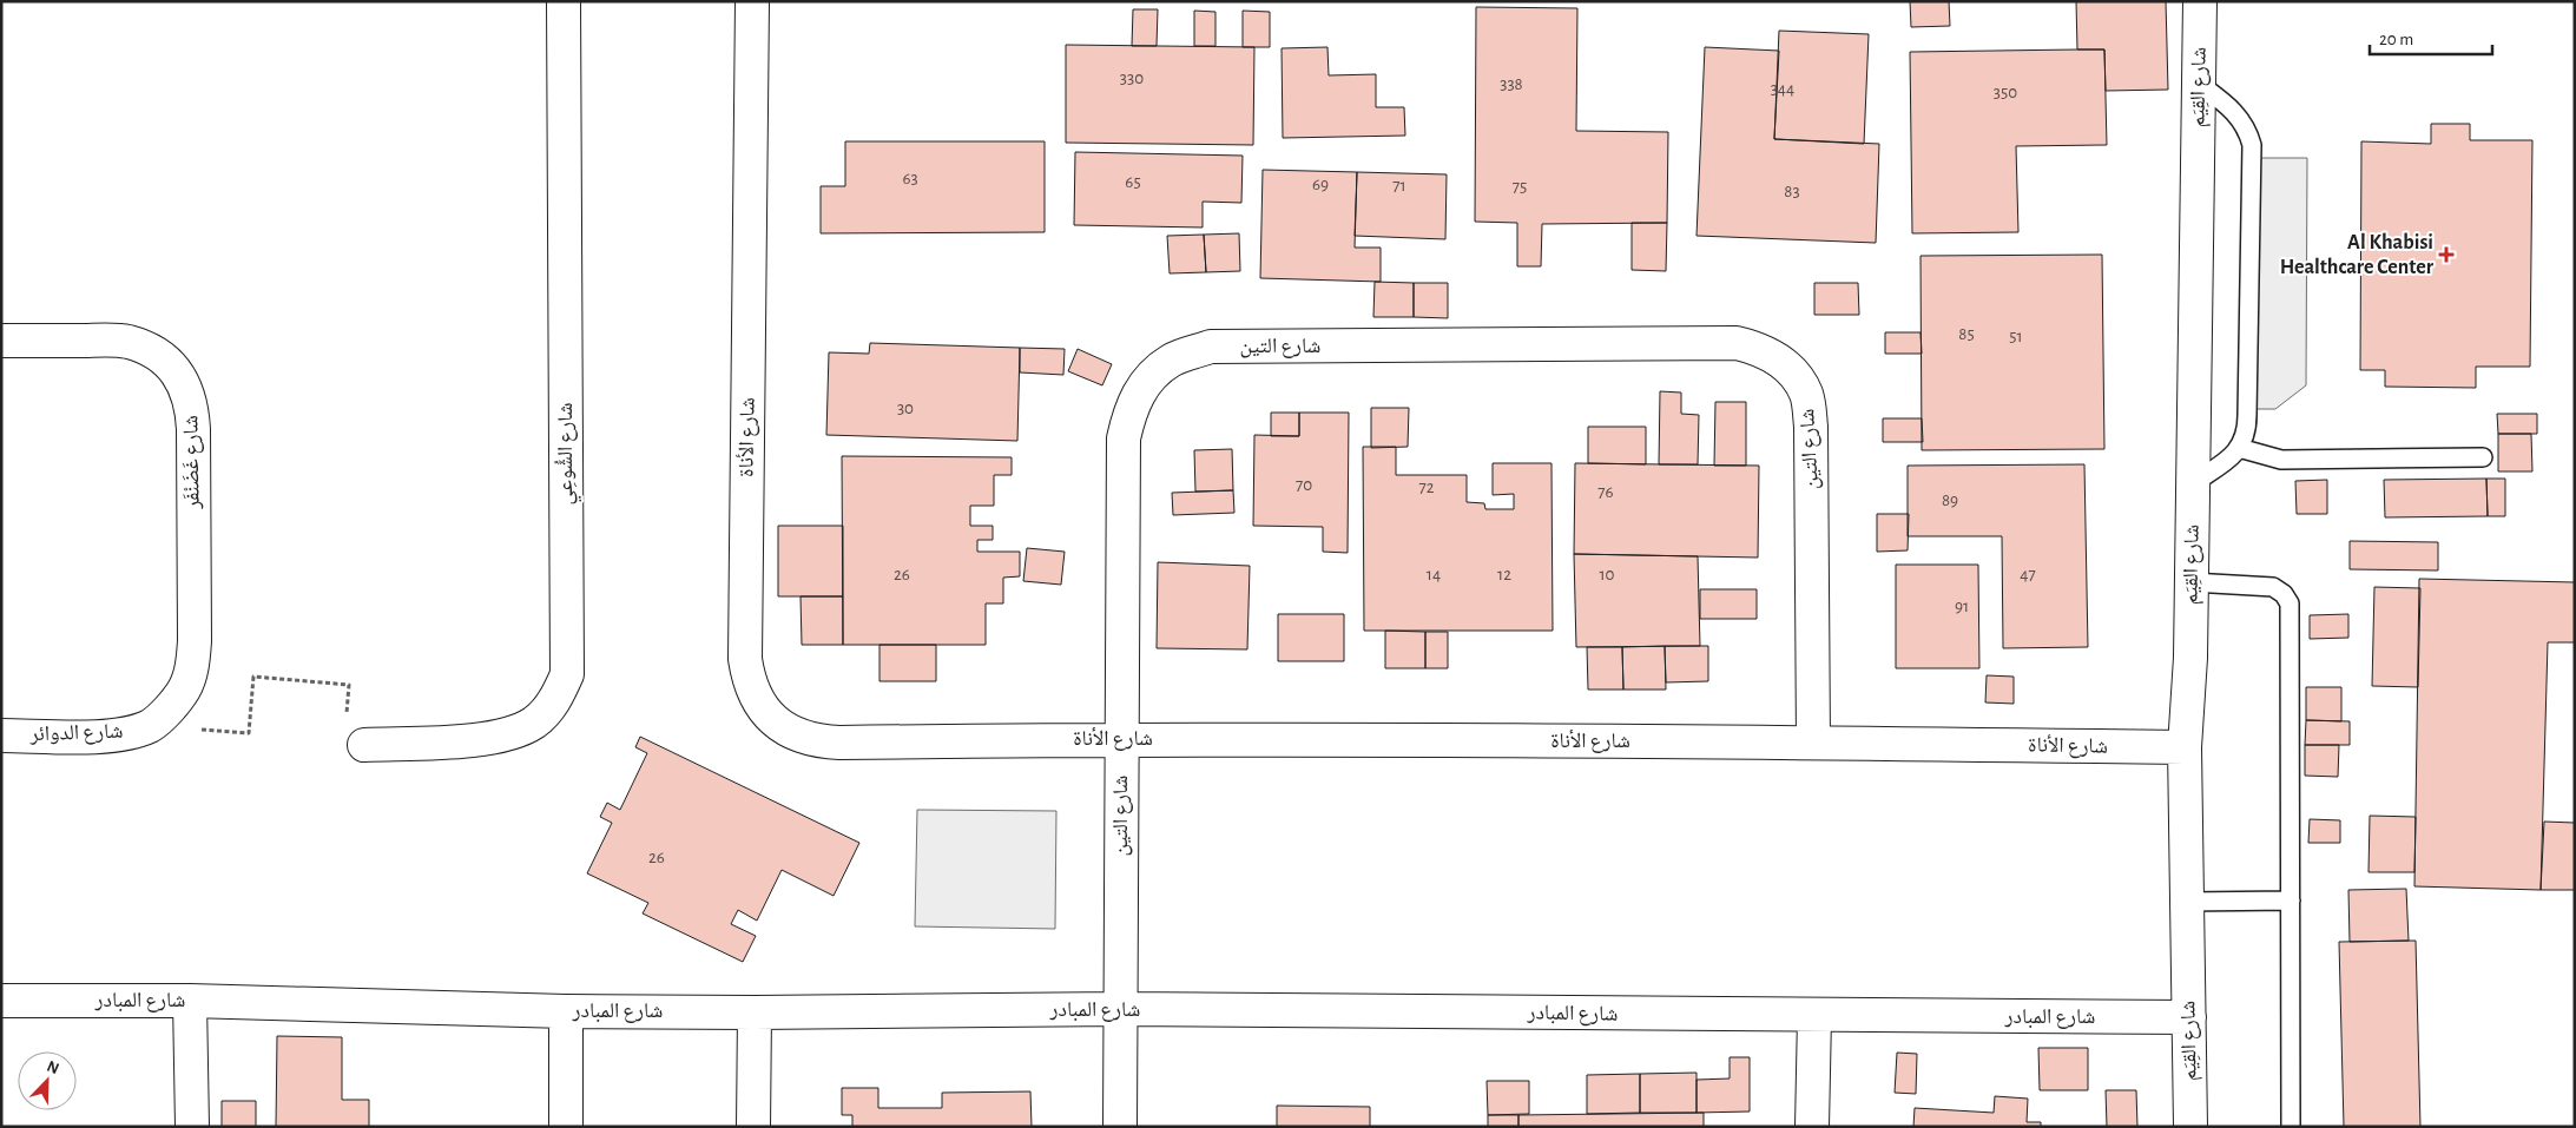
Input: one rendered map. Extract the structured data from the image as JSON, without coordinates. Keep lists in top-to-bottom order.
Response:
{
  "streets": {
    "street": [
      "شارع القِيَم",
      "شارع التين",
      "شارع الأناة",
      "شارع الشُّوعِي",
      "شارع غَضَنْفَر",
      "شارع الدوائر",
      "شارع المبادر"
    ]
  },
  "crossings": [
    ["شارع القِيَم", "شارع الأناة"],
    ["شارع القِيَم", "شارع المبادر"],
    ["شارع التين", "شارع الأناة"],
    ["شارع التين", "شارع المبادر"],
    ["شارع غَضَنْفَر", "شارع الدوائر"]
  ],
  "places": {
    "health": ["Al Khabisi Healthcare Center"]
  },
  "house_numbers": [
    "330",
    "338",
    "344",
    "350",
    "63",
    "65",
    "69",
    "71",
    "75",
    "83",
    "85",
    "51",
    "30",
    "70",
    "72",
    "76",
    "89",
    "26",
    "14",
    "12",
    "10",
    "47",
    "91",
    "26"
  ],
  "scale_bar": "20 m",
  "north": "top right"
}
